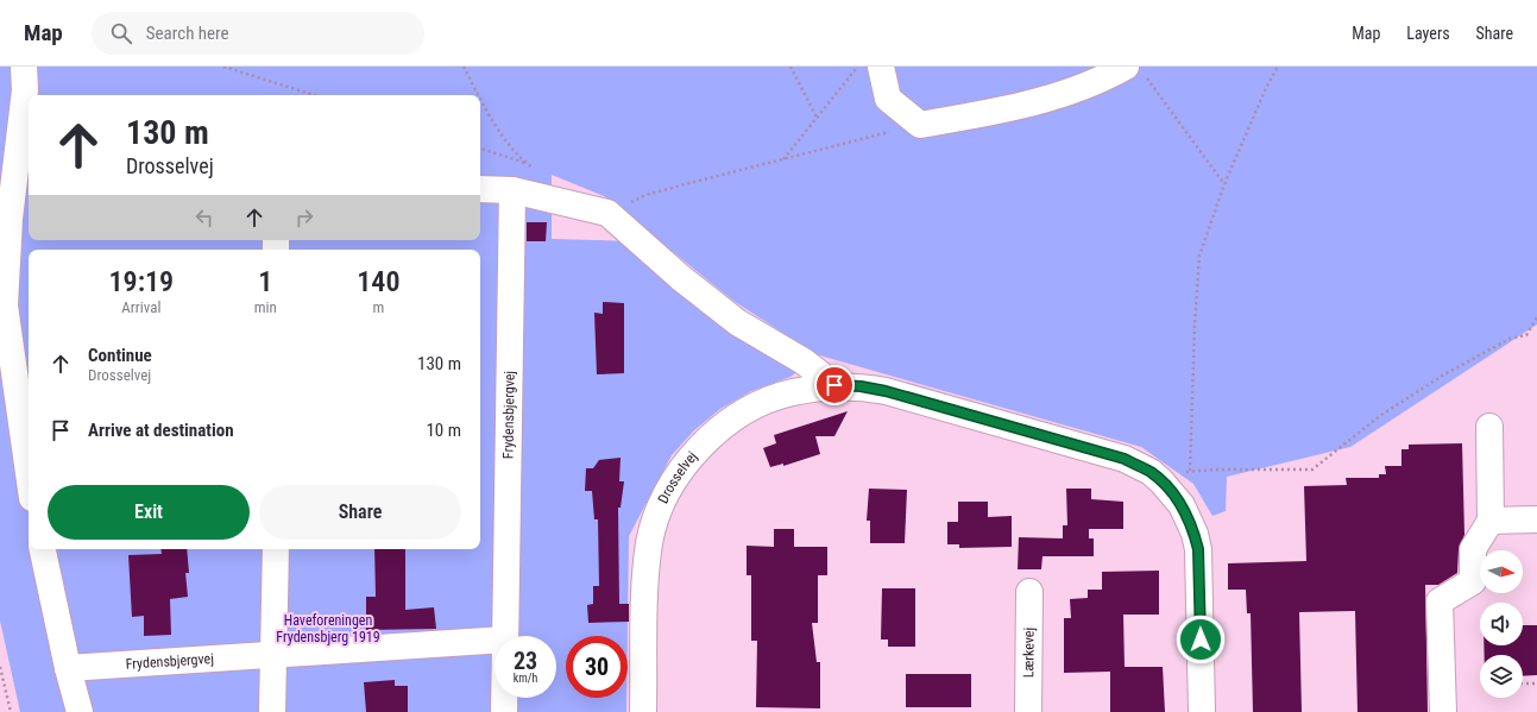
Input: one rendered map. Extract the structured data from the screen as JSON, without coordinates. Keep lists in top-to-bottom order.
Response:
{
  "streets": {
    "street": ["Frydensbjergvej", "Drosselvej", "Lærkevej"]
  },
  "parks": ["Haveforeningen Frydensbjerg 1919"],
  "north": "right",
  "page": {
    "header": "Map",
    "search": "Search here",
    "nav": ["Map", "Layers", "Share"],
    "turn": ["130 m", "Drosselvej"],
    "eta": [
      "19:19",
      "Arrival",
      "1",
      "min",
      "140",
      "m"
    ],
    "list": [
      {
        "name": "Continue",
        "note": "Drosselvej",
        "value": "130 m"
      },
      {
        "name": "Arrive at destination",
        "value": "10 m"
      }
    ],
    "buttons": ["Exit", "Share"],
    "speed": "23 km/h",
    "limit": "30"
  }
}
